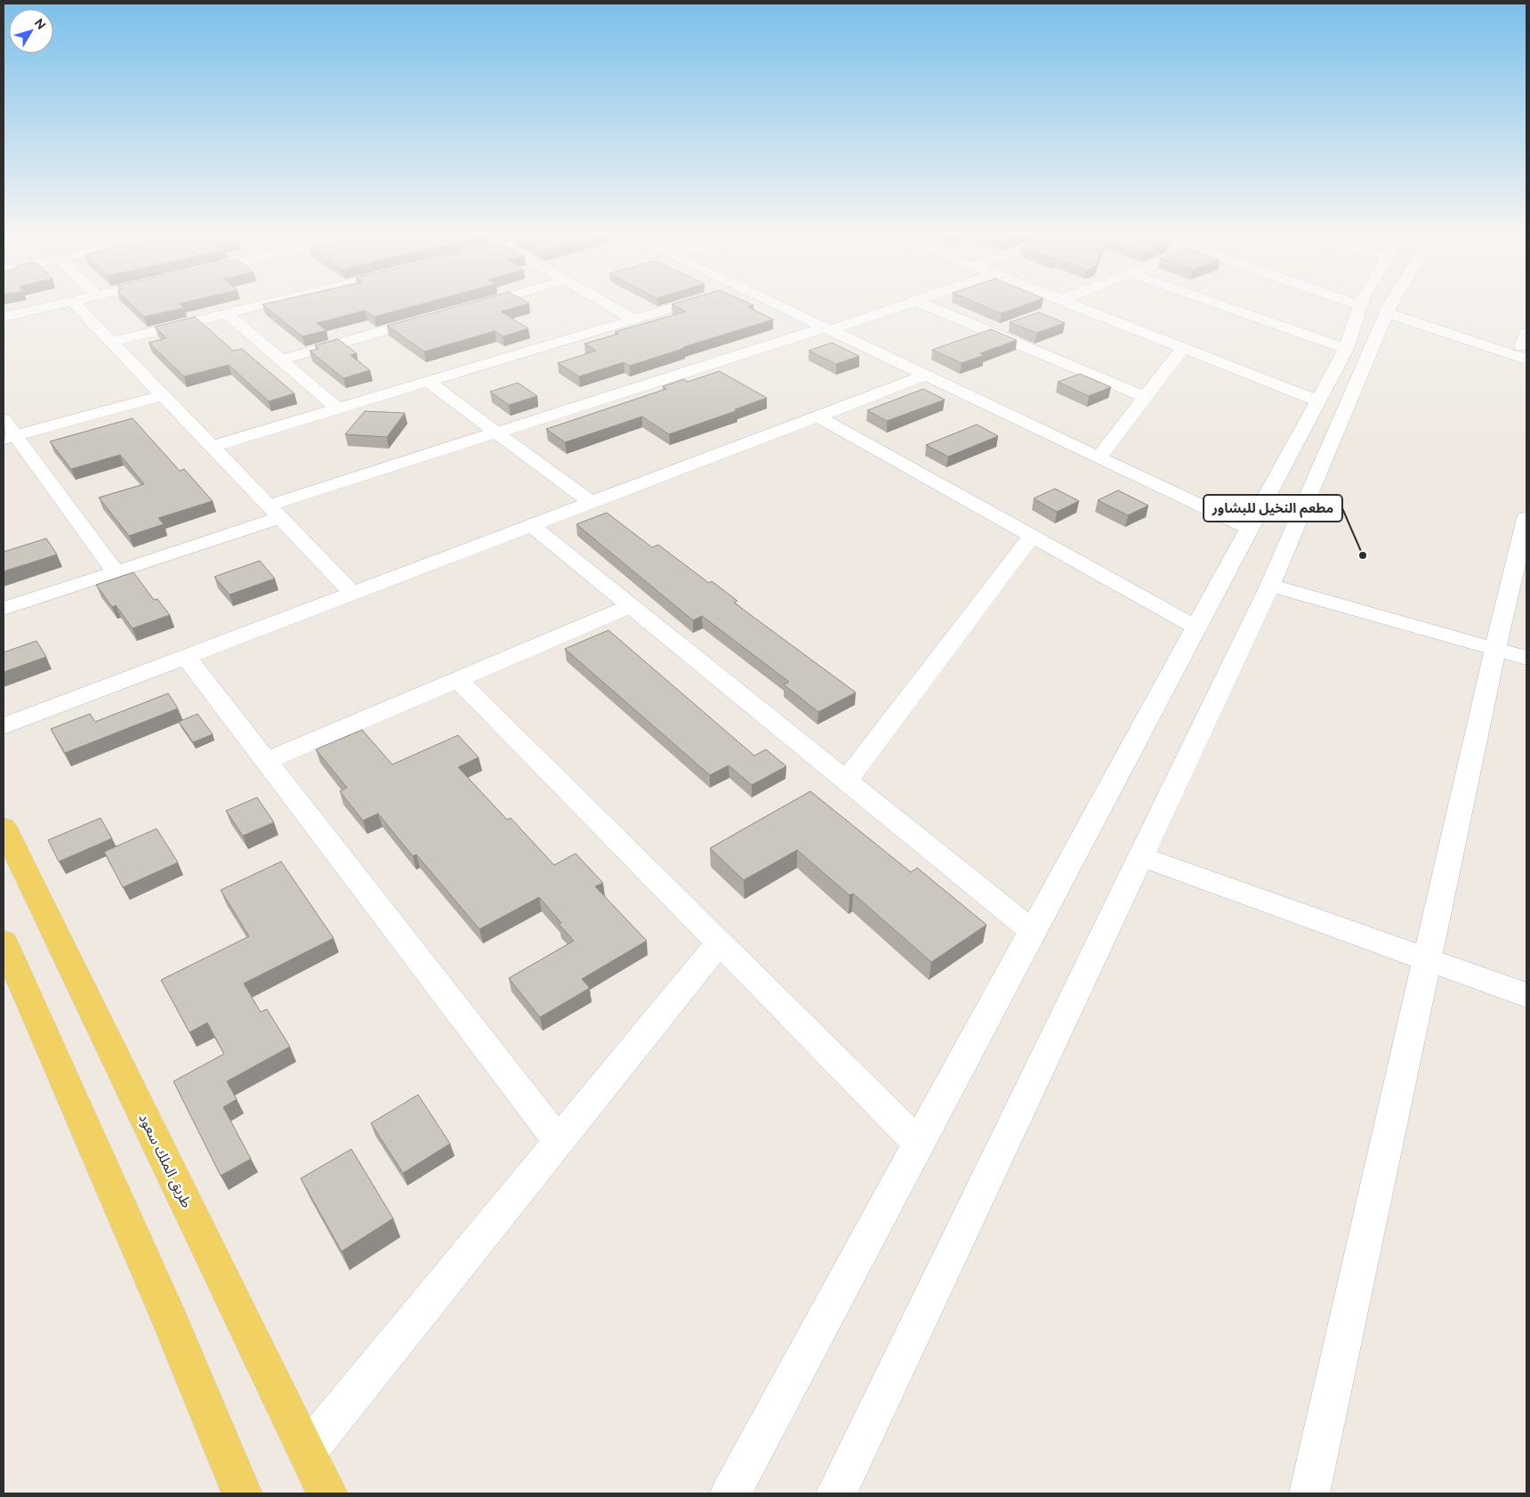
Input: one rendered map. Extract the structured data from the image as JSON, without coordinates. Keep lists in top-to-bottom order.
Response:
{
  "streets": {
    "main road": ["طريق الملك سعود"]
  },
  "places": ["مطعم النخيل للبشاور"],
  "north": "top right"
}
